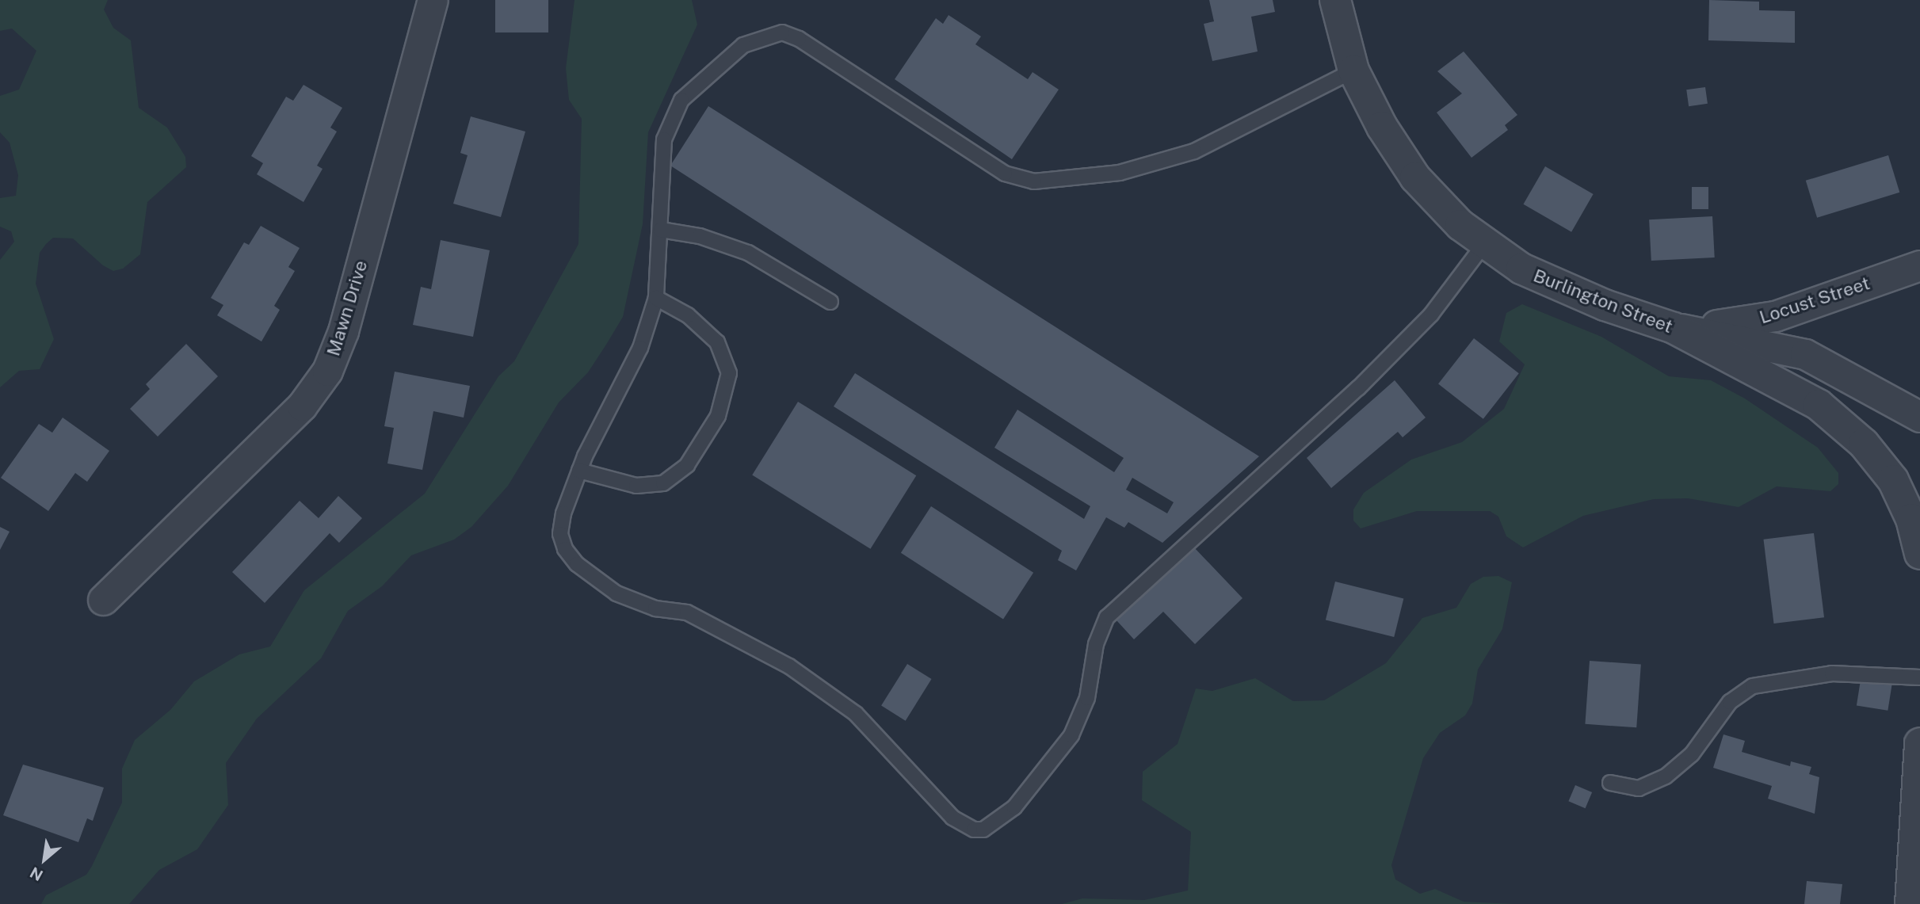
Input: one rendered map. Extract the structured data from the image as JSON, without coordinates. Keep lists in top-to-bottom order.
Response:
{
  "streets": {
    "street": ["Locust Street", "Burlington Street", "Mawn Drive"]
  },
  "crossings": [
    ["Locust Street", "Burlington Street"]
  ],
  "north": "bottom left"
}
